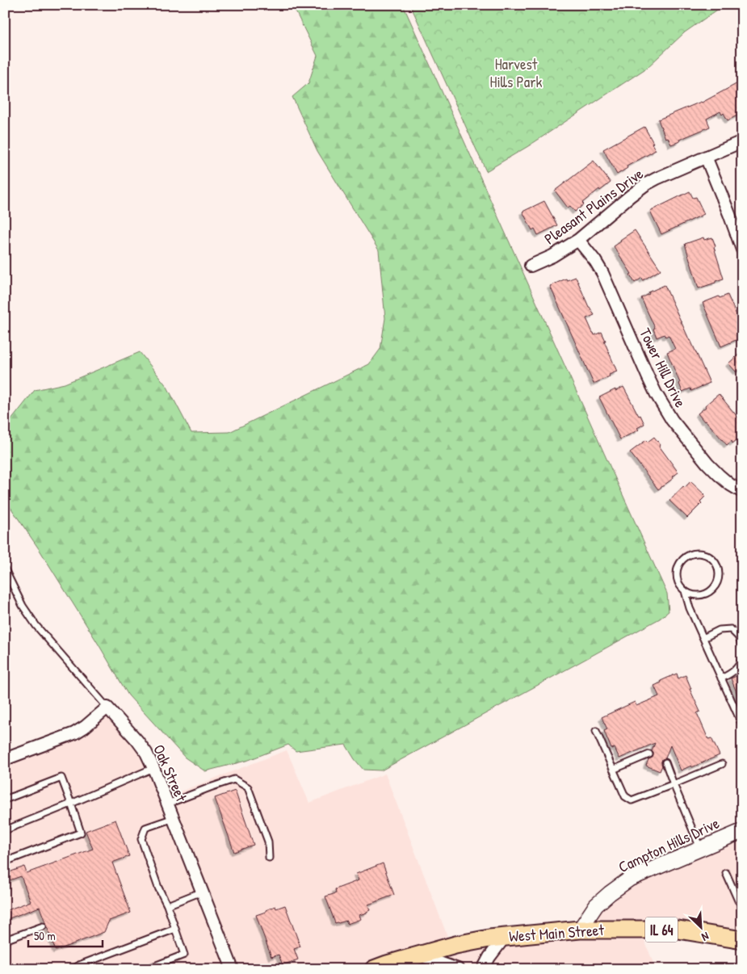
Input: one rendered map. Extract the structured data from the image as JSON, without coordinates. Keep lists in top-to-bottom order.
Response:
{
  "streets": {
    "main road": ["IL 64", "West Main Street"],
    "street": [
      "Pleasant Plains Drive",
      "Tower Hill Drive",
      "Oak Street",
      "Campton Hills Drive"
    ]
  },
  "crossings": [
    ["Pleasant Plains Drive", "Tower Hill Drive"],
    ["Campton Hills Drive", "West Main Street"]
  ],
  "parks": ["Harvest Hills Park"],
  "scale_bar": "50 m",
  "north": "bottom right"
}
